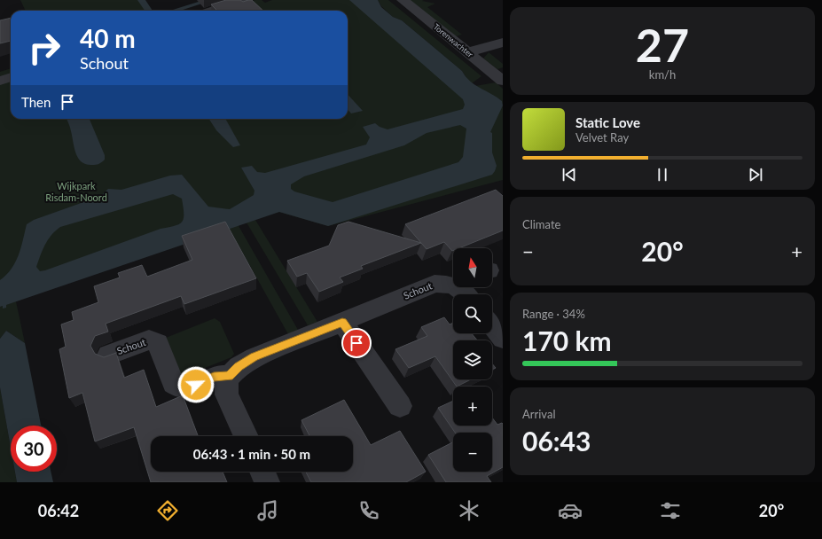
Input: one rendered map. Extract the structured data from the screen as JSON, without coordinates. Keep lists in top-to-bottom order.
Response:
{
  "streets": {
    "street": ["Torenwachter", "Schout"]
  },
  "parks": ["Wijkpark Risdam-Noord"],
  "north": "top",
  "page": {
    "tile": [
      ["27", "km/h"],
      "Climate",
      ["Range · 34%", "170 km"],
      ["Arrival", "06:43"]
    ],
    "turn": ["40 m", "Schout"],
    "then": "Then",
    "song": ["Static Love", "Velvet Ray"],
    "heat": ["−", "20°", "+"],
    "map_buttons": ["+", "−"],
    "limit": "30",
    "trip": "06:43 · 1 min · 50 m",
    "tabs": ["06:42", "20°"]
  }
}
